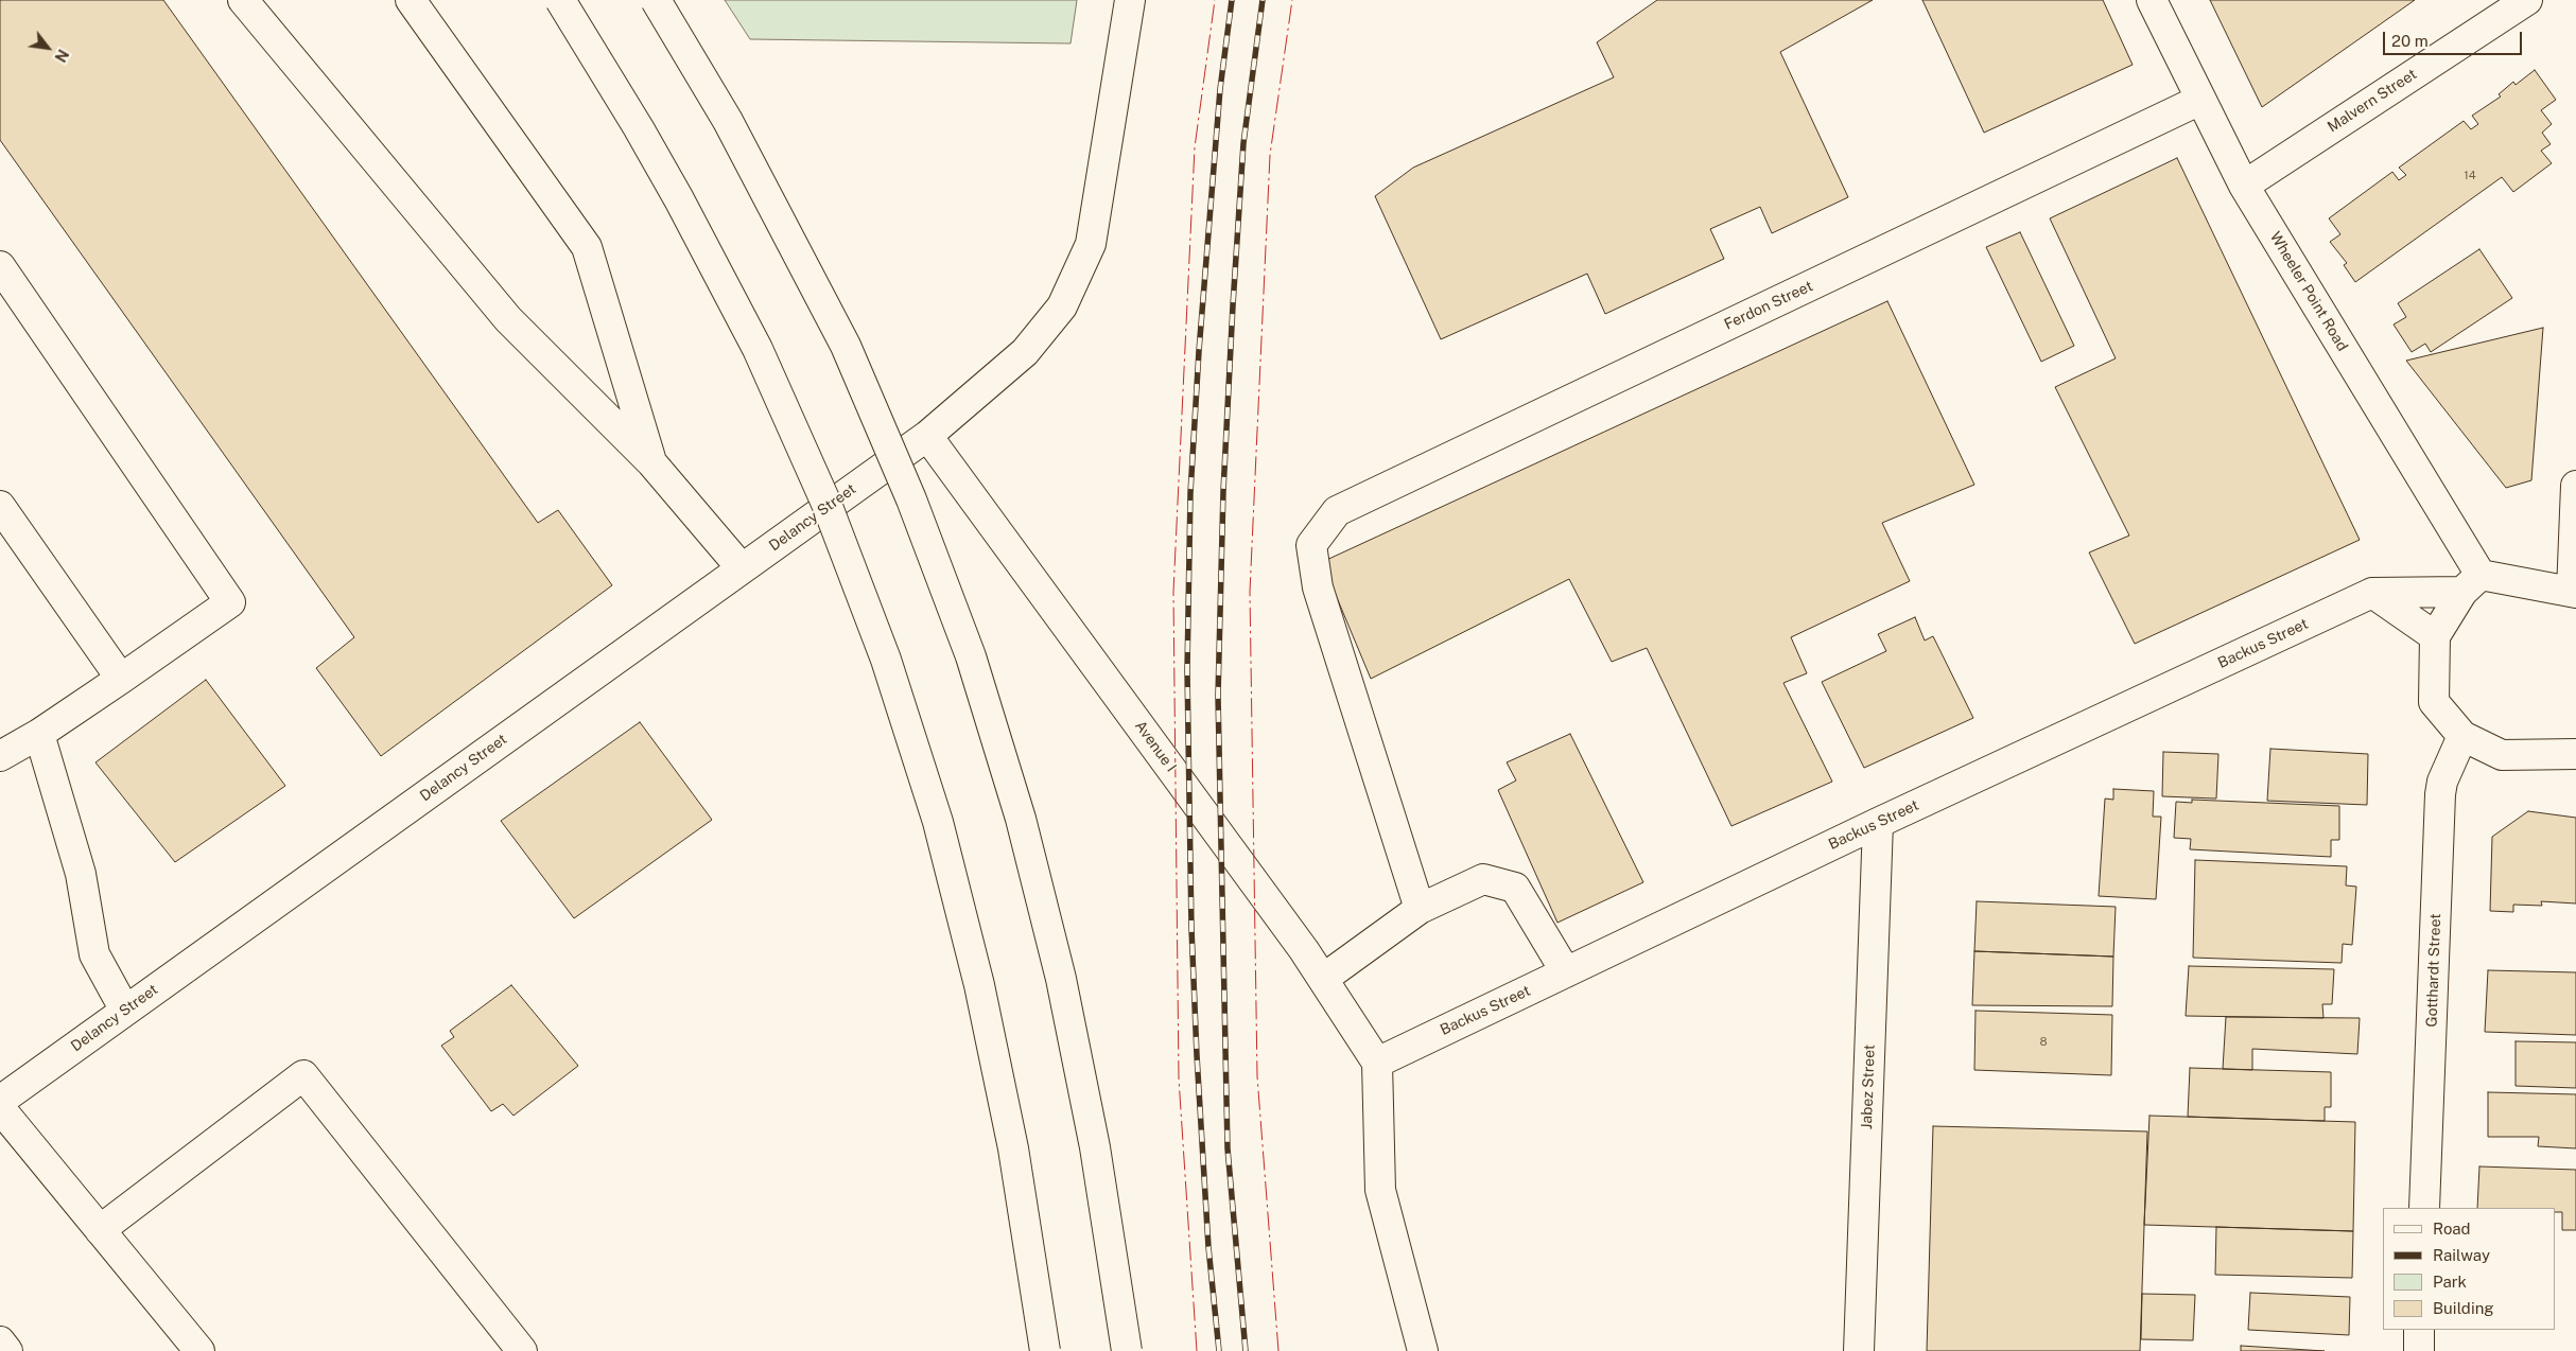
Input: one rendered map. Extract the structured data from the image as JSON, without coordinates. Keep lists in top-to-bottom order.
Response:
{
  "streets": {
    "main road": [
      "Malvern Street",
      "Wheeler Point Road",
      "Ferdon Street",
      "Delancy Street",
      "Backus Street",
      "Avenue I",
      "Gotthardt Street",
      "Jabez Street"
    ]
  },
  "crossings": [
    ["Malvern Street", "Wheeler Point Road"],
    ["Wheeler Point Road", "Ferdon Street"],
    ["Delancy Street", "Avenue I"],
    ["Backus Street", "Avenue I"],
    ["Backus Street", "Jabez Street"]
  ],
  "house_numbers": ["14", "8"],
  "legend": [
    "Road",
    "Railway",
    "Park",
    "Building"
  ],
  "scale_bar": "20 m",
  "north": "bottom right"
}
